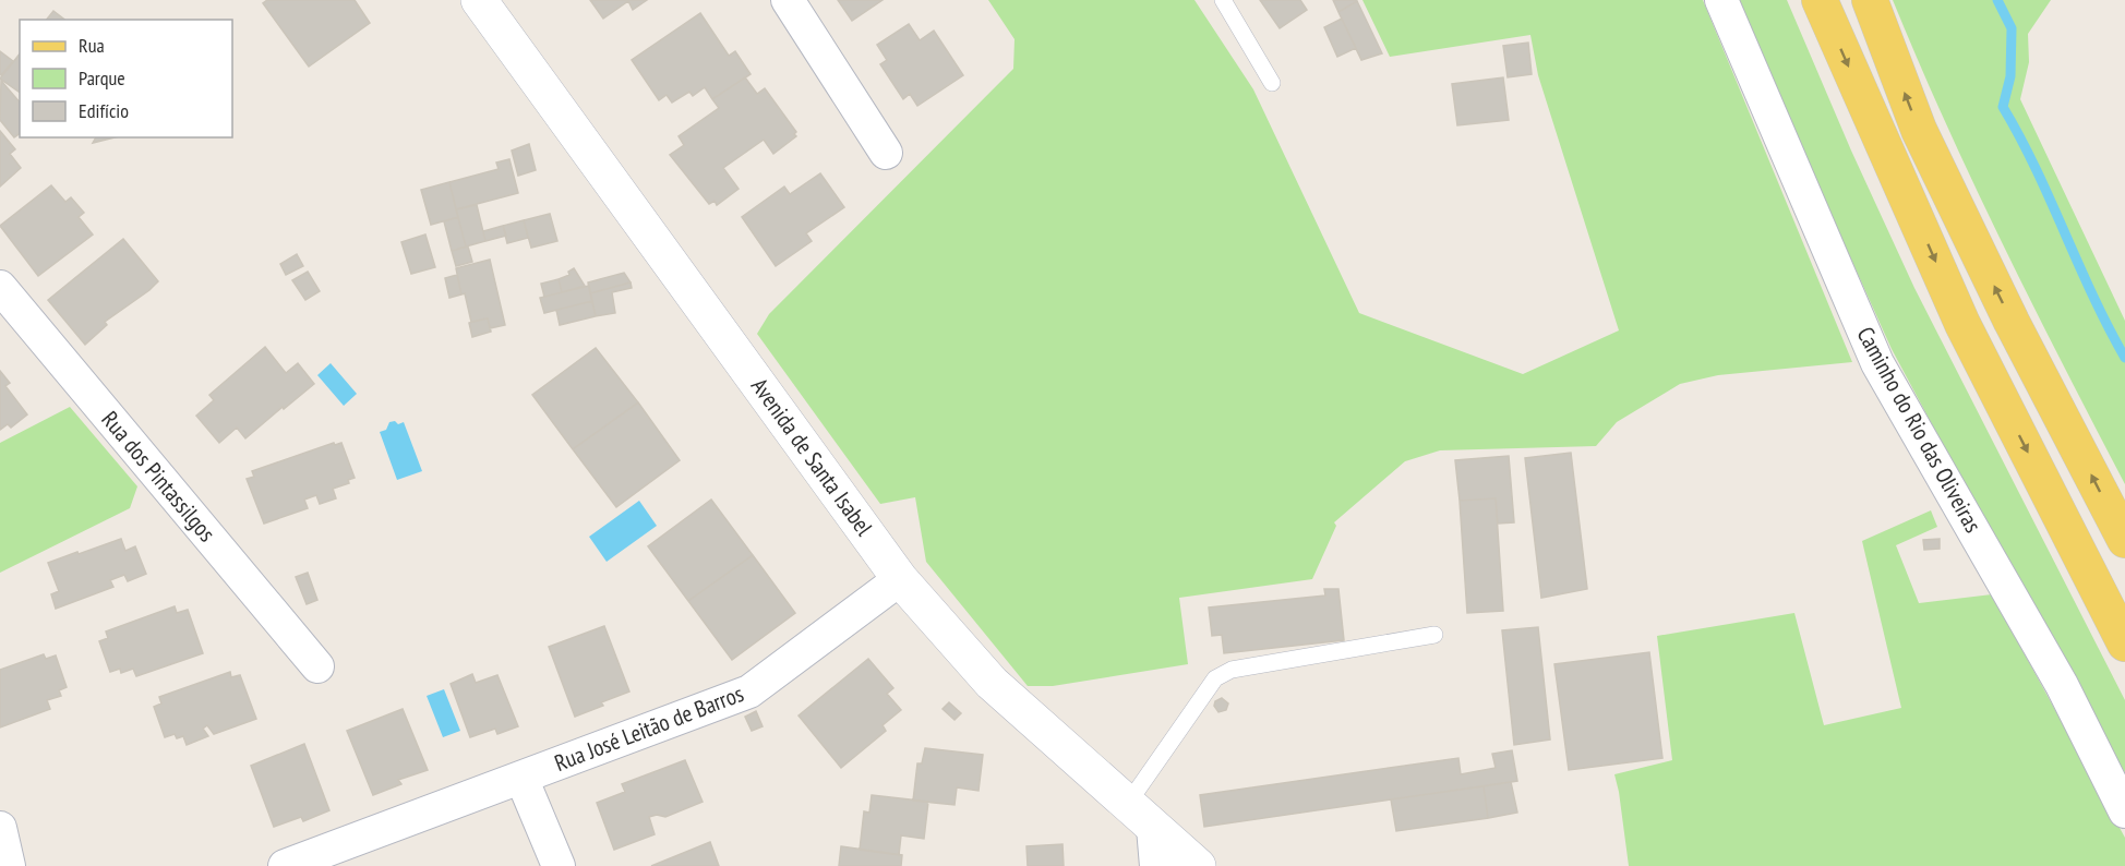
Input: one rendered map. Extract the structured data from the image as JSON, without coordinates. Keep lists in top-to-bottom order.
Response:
{
  "streets": {
    "street": [
      "Caminho do Rio das Oliveiras",
      "Avenida de Santa Isabel",
      "Rua dos Pintassilgos",
      "Rua José Leitão de Barros"
    ]
  },
  "crossings": [
    ["Avenida de Santa Isabel", "Rua José Leitão de Barros"]
  ],
  "legend": ["Rua", "Parque", "Edifício"]
}
